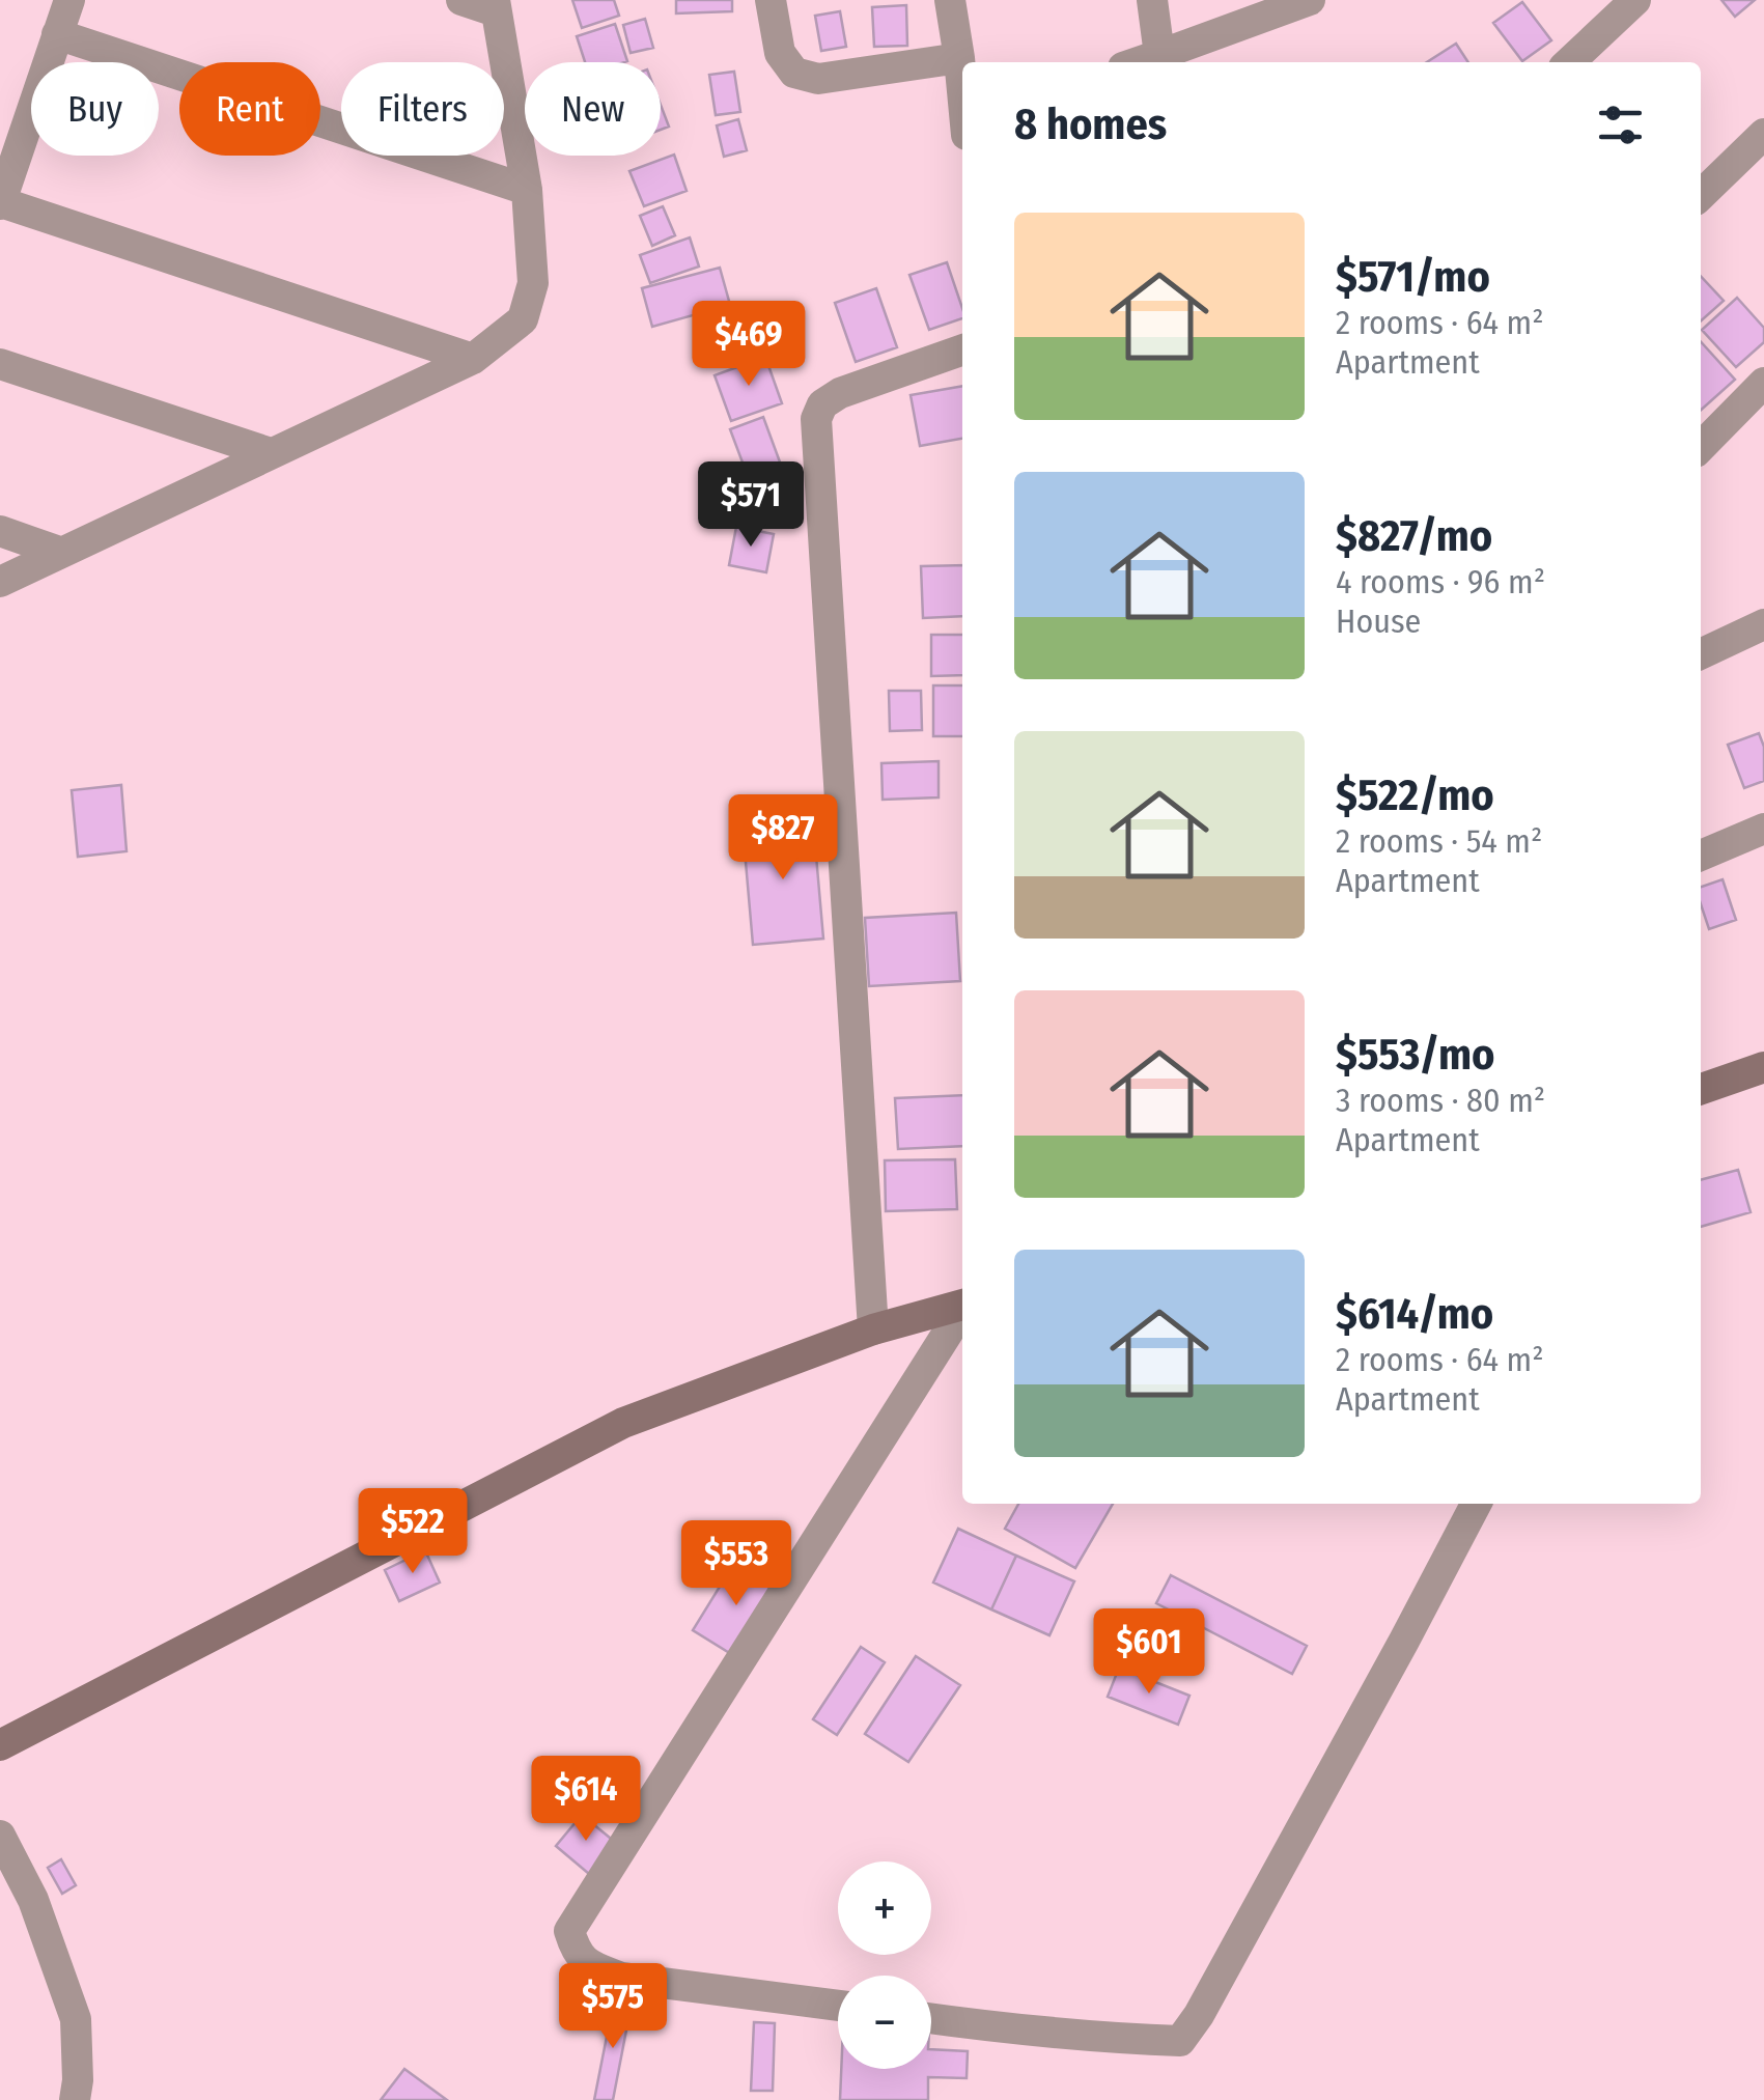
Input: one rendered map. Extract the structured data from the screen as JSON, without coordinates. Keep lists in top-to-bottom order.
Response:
{
  "page": {
    "chip": [
      "Buy",
      "Rent",
      "Filters",
      "New"
    ],
    "heading": "8 homes",
    "list": [
      {
        "name": "$571/mo",
        "note": "2 rooms · 64 m² · Apartment"
      },
      {
        "name": "$827/mo",
        "note": "4 rooms · 96 m² · House"
      },
      {
        "name": "$522/mo",
        "note": "2 rooms · 54 m² · Apartment"
      },
      {
        "name": "$553/mo",
        "note": "3 rooms · 80 m² · Apartment"
      },
      {
        "name": "$614/mo",
        "note": "2 rooms · 64 m² · Apartment"
      }
    ],
    "price": [
      "$469",
      "$571",
      "$827",
      "$522",
      "$553",
      "$601",
      "$614",
      "$575"
    ],
    "map_buttons": ["+", "−"]
  }
}
